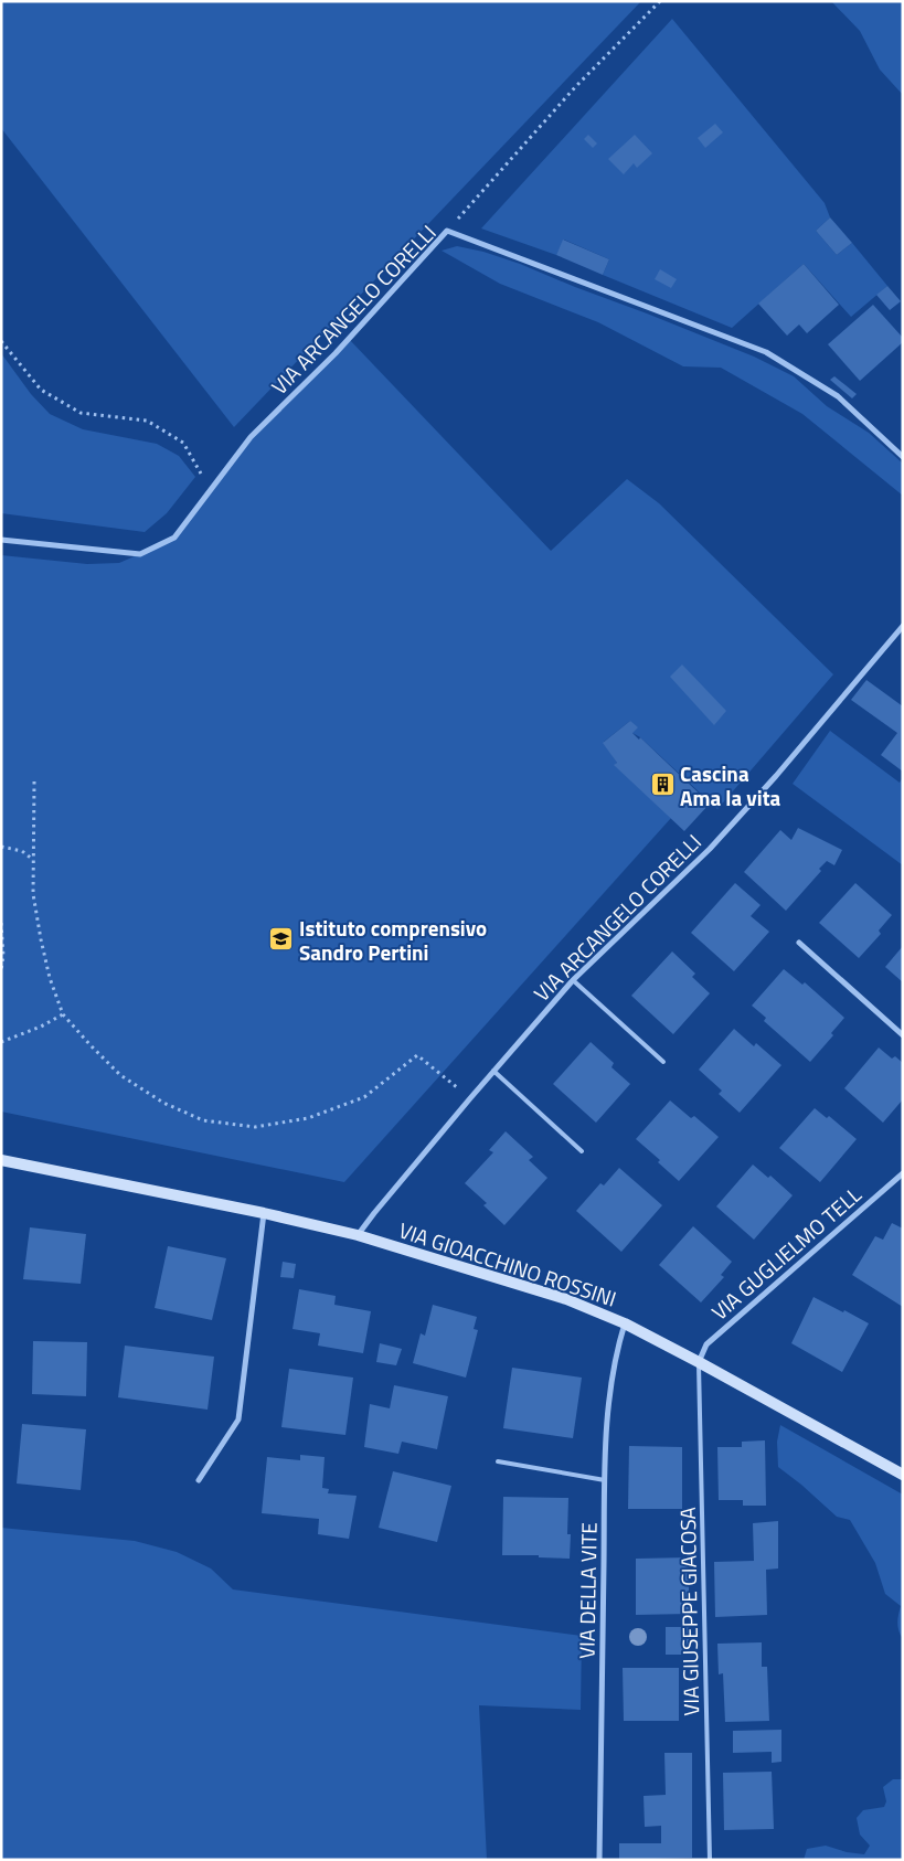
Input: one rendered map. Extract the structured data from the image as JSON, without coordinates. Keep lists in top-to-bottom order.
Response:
{
  "streets": {
    "street": [
      "VIA ARCANGELO CORELLI",
      "VIA GUGLIELMO TELL",
      "VIA GIOACCHINO ROSSINI",
      "VIA DELLA VITE"
    ],
    "lane": ["VIA GIUSEPPE GIACOSA"]
  },
  "crossings": [
    ["VIA ARCANGELO CORELLI", "VIA GIOACCHINO ROSSINI"],
    ["VIA GUGLIELMO TELL", "VIA GIOACCHINO ROSSINI"],
    ["VIA GUGLIELMO TELL", "VIA GIUSEPPE GIACOSA"],
    ["VIA GIOACCHINO ROSSINI", "VIA DELLA VITE"],
    ["VIA GIOACCHINO ROSSINI", "VIA GIUSEPPE GIACOSA"]
  ],
  "places": {
    "building": ["Cascina Ama la vita"],
    "school or university": ["Istituto comprensivo Sandro Pertini"]
  }
}
